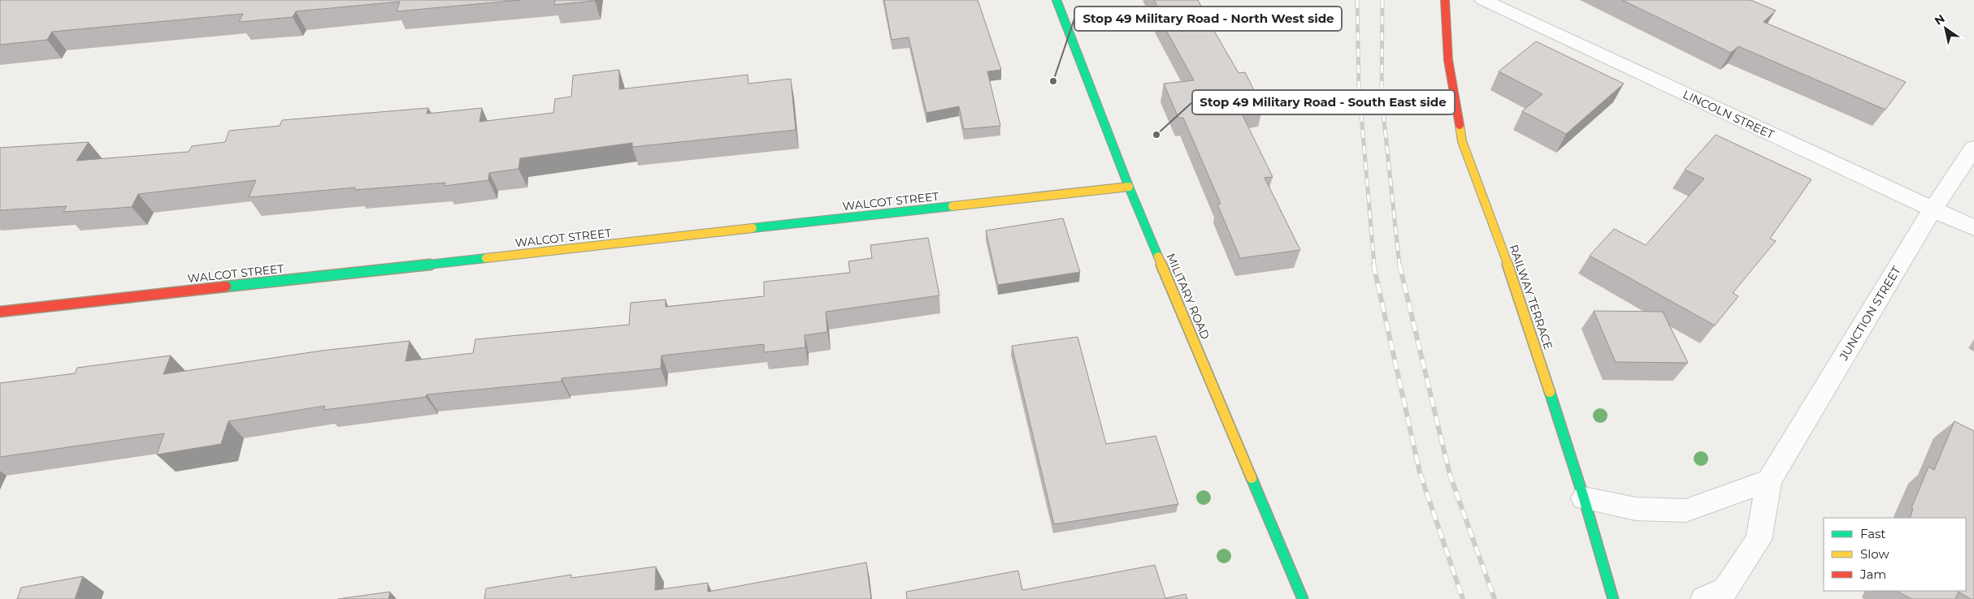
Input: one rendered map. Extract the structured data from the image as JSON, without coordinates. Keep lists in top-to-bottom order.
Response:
{
  "streets": {
    "street": [
      "LINCOLN STREET",
      "WALCOT STREET",
      "MILITARY ROAD",
      "RAILWAY TERRACE",
      "JUNCTION STREET"
    ]
  },
  "crossings": [
    ["LINCOLN STREET", "JUNCTION STREET"],
    ["WALCOT STREET", "MILITARY ROAD"]
  ],
  "places": ["Stop 49 Military Road - North West side", "Stop 49 Military Road - South East side"],
  "legend": ["Fast", "Slow", "Jam"],
  "north": "top left"
}
